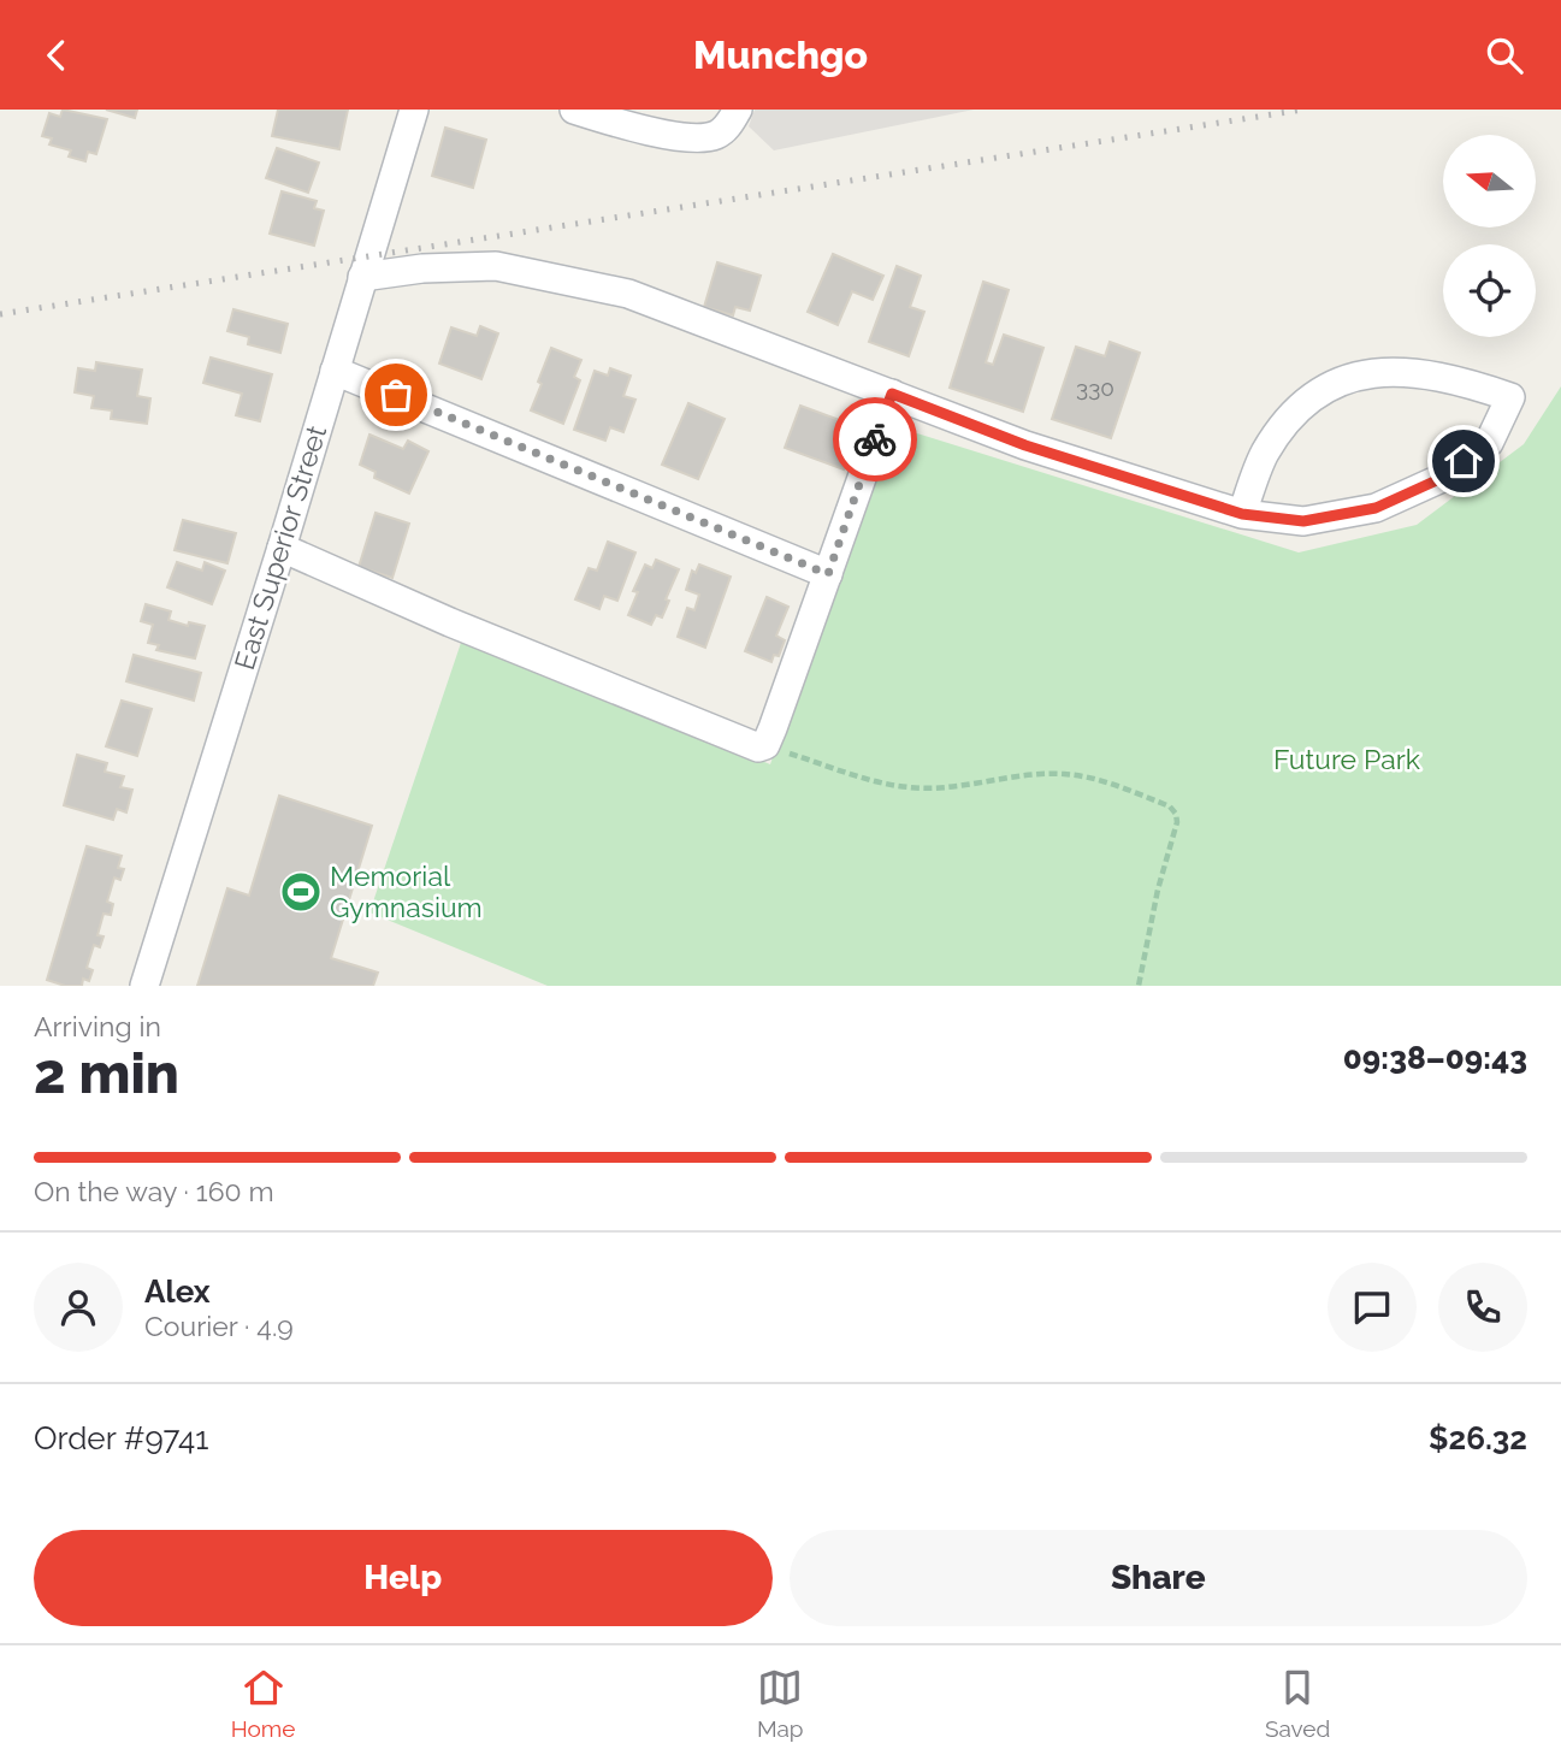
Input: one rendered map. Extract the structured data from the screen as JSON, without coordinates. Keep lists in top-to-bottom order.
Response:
{
  "streets": {
    "street": ["East Superior Street"]
  },
  "parks": ["Future Park"],
  "places": {
    "sports": ["Memorial Gymnasium"]
  },
  "house_numbers": ["330"],
  "north": "left",
  "page": {
    "header": "Munchgo",
    "heading": ["2 min", "Arriving in", "09:38–09:43"],
    "panel": [
      "Alex",
      "Courier · 4.9",
      "Order #9741",
      "$26.32"
    ],
    "bar": "On the way · 160 m",
    "buttons": ["Help", "Share"],
    "tabs": ["Home", "Map", "Saved"]
  }
}
